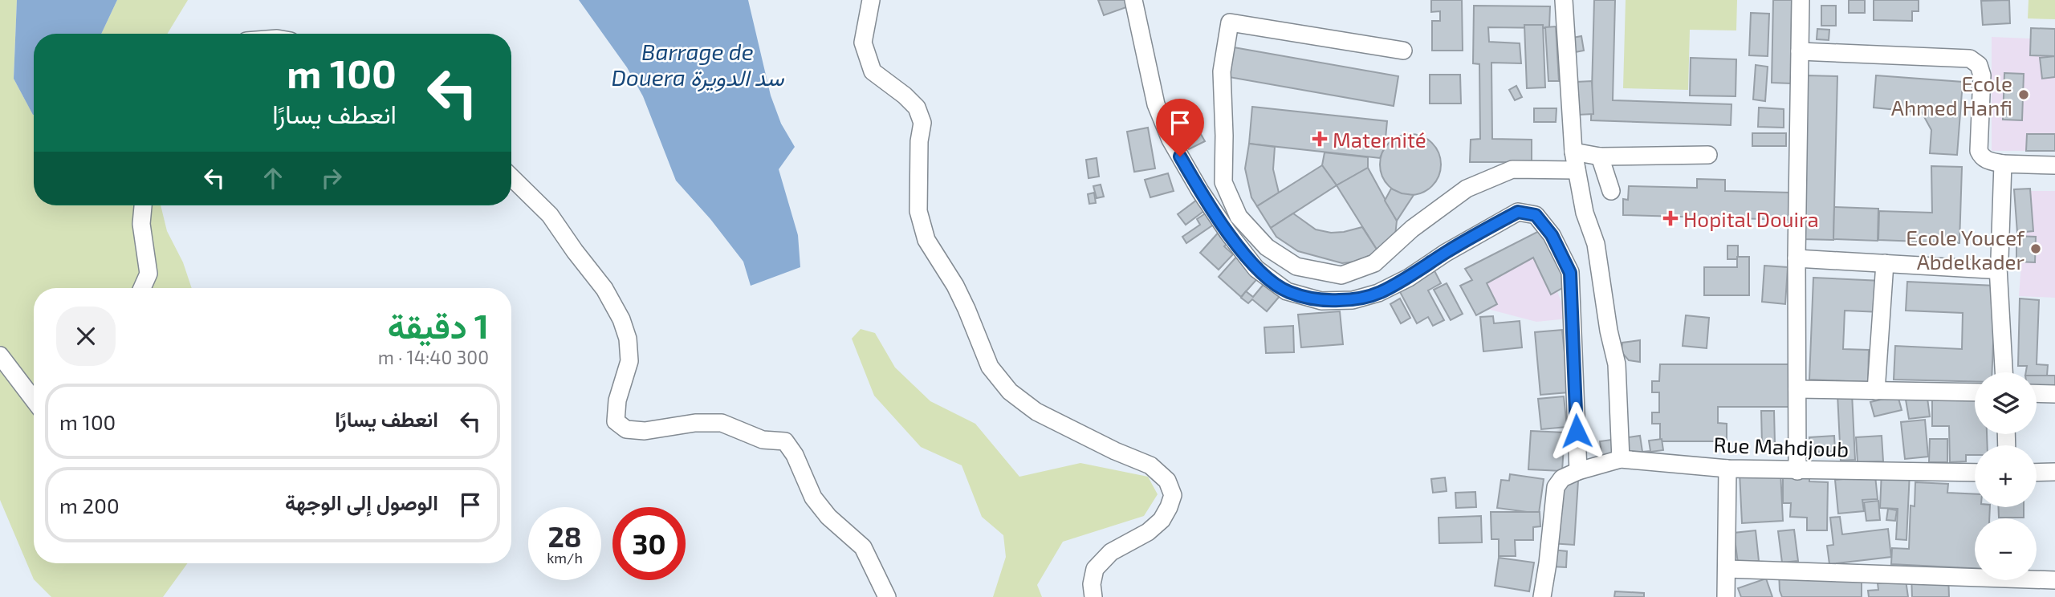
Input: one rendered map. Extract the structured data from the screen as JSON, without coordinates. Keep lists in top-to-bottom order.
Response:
{
  "streets": {
    "street": ["Rue Mahdjoub"]
  },
  "water": ["Barrage de Douera سد الدويرة"],
  "places": {
    "other": ["Ecole Ahmed Hanfi", "Ecole Youcef Abdelkader"],
    "health": ["Maternité", "Hopital Douira"]
  },
  "page": {
    "turn": ["100 m", "انعطف يسارًا"],
    "heading": ["1 دقيقة", "300 m · 14:40"],
    "map_buttons": ["+", "−"],
    "list": [
      {
        "name": "انعطف يسارًا",
        "value": "100 m"
      },
      {
        "name": "الوصول إلى الوجهة",
        "value": "200 m"
      }
    ],
    "speed": "28 km/h",
    "limit": "30"
  }
}
